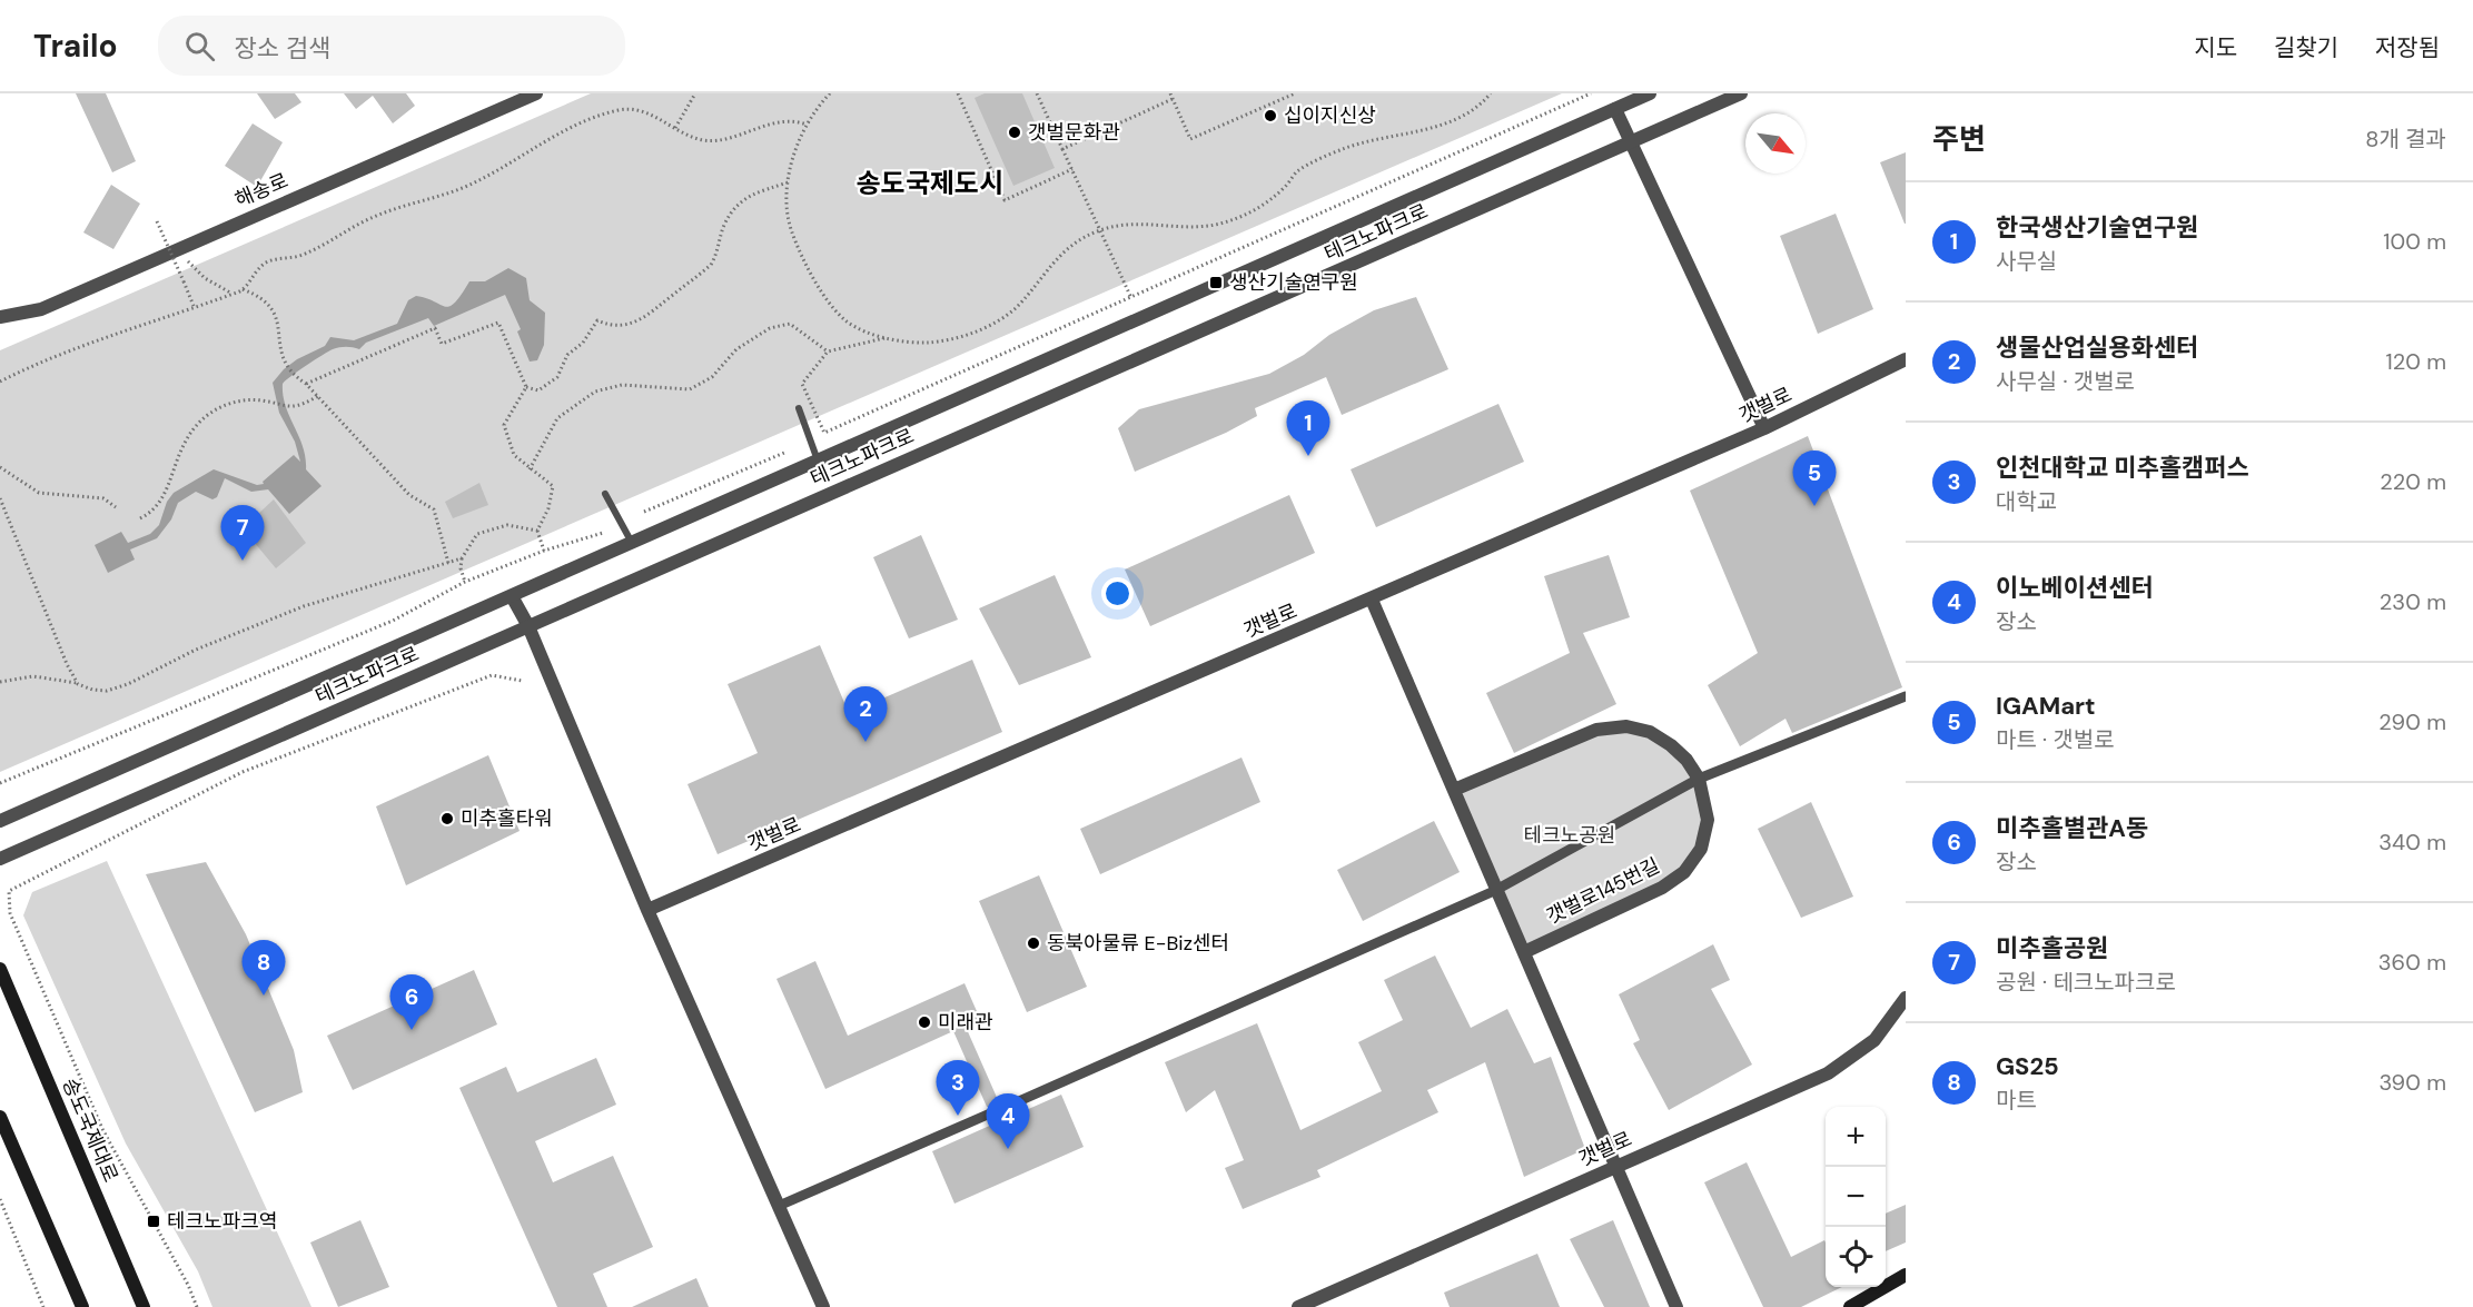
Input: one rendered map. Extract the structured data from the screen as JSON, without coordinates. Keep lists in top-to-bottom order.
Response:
{
  "streets": {
    "main road": ["송도국제대로"],
    "street": [
      "해송로",
      "테크노파크로",
      "갯벌로",
      "갯벌로145번길"
    ]
  },
  "districts": ["송도국제도시"],
  "parks": ["테크노공원"],
  "places": {
    "other": [
      "십이지신상",
      "갯벌문화관",
      "미추홀타워",
      "동북아물류 E-Biz센터",
      "미래관"
    ],
    "transit": ["생산기술연구원", "테크노파크역"]
  },
  "north": "bottom right",
  "page": {
    "header": "Trailo",
    "search": "장소 검색",
    "nav": ["지도", "길찾기", "저장됨"],
    "heading": ["주변", "8개 결과"],
    "list": [
      {
        "mark": "1",
        "name": "한국생산기술연구원",
        "note": "사무실",
        "value": "100 m"
      },
      {
        "mark": "2",
        "name": "생물산업실용화센터",
        "note": "사무실 · 갯벌로",
        "value": "120 m"
      },
      {
        "mark": "3",
        "name": "인천대학교 미추홀캠퍼스",
        "note": "대학교",
        "value": "220 m"
      },
      {
        "mark": "4",
        "name": "이노베이션센터",
        "note": "장소",
        "value": "230 m"
      },
      {
        "mark": "5",
        "name": "IGAMart",
        "note": "마트 · 갯벌로",
        "value": "290 m"
      },
      {
        "mark": "6",
        "name": "미추홀별관A동",
        "note": "장소",
        "value": "340 m"
      },
      {
        "mark": "7",
        "name": "미추홀공원",
        "note": "공원 · 테크노파크로",
        "value": "360 m"
      },
      {
        "mark": "8",
        "name": "GS25",
        "note": "마트",
        "value": "390 m"
      }
    ],
    "pins": [
      "1",
      "5",
      "7",
      "2",
      "8",
      "6",
      "3",
      "4"
    ],
    "map_buttons": ["+", "−"]
  }
}
